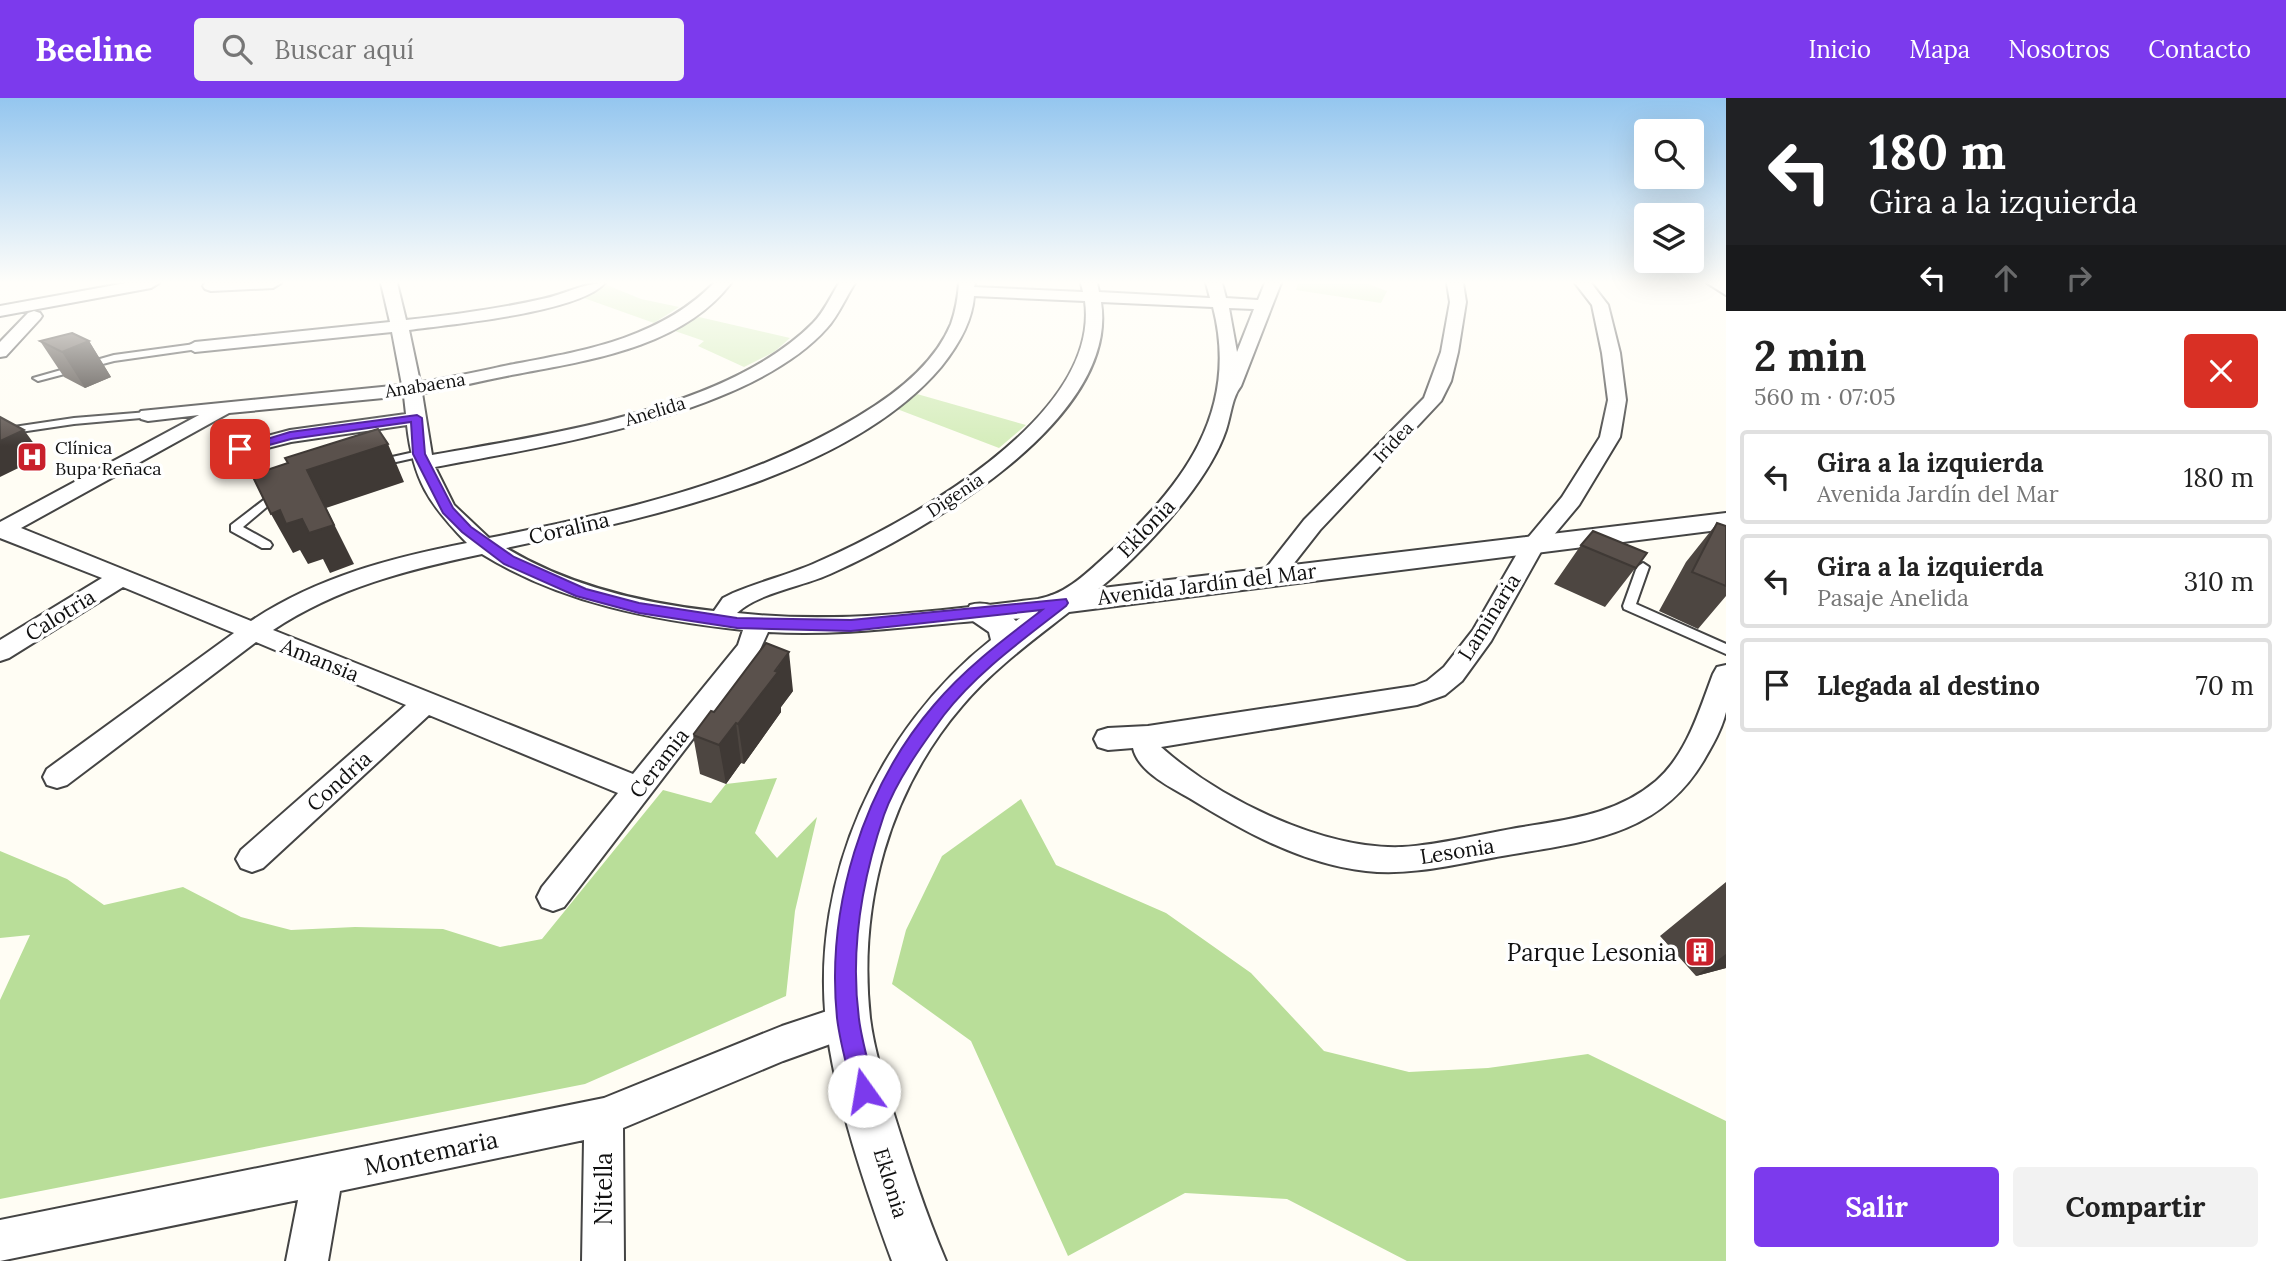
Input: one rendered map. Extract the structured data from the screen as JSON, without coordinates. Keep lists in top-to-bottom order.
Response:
{
  "streets": {
    "street": [
      "Anabaena",
      "Anelida",
      "Iridea",
      "Digenia",
      "Coralina",
      "Eklonia",
      "Avenida Jardín del Mar",
      "Calotria",
      "Laminaria",
      "Amansia",
      "Ceramia",
      "Condria",
      "Lesonia",
      "Montemaria",
      "Nitella"
    ]
  },
  "crossings": [
    ["Anabaena", "Avenida Jardín del Mar"],
    ["Anabaena", "Amansia"],
    ["Anelida", "Avenida Jardín del Mar"],
    ["Iridea", "Avenida Jardín del Mar"],
    ["Digenia", "Avenida Jardín del Mar"],
    ["Coralina", "Avenida Jardín del Mar"],
    ["Coralina", "Amansia"],
    ["Eklonia", "Avenida Jardín del Mar"],
    ["Eklonia", "Montemaria"],
    ["Avenida Jardín del Mar", "Laminaria"],
    ["Avenida Jardín del Mar", "Ceramia"],
    ["Calotria", "Amansia"],
    ["Laminaria", "Lesonia"],
    ["Amansia", "Ceramia"],
    ["Amansia", "Condria"],
    ["Montemaria", "Nitella"]
  ],
  "places": {
    "hospital": ["Clínica Bupa Reñaca"],
    "building": ["Parque Lesonia"]
  },
  "page": {
    "header": "Beeline",
    "search": "Buscar aquí",
    "nav": [
      "Inicio",
      "Mapa",
      "Nosotros",
      "Contacto"
    ],
    "turn": ["180 m", "Gira a la izquierda"],
    "heading": ["2 min", "560 m · 07:05"],
    "list": [
      {
        "name": "Gira a la izquierda",
        "note": "Avenida Jardín del Mar",
        "value": "180 m"
      },
      {
        "name": "Gira a la izquierda",
        "note": "Pasaje Anelida",
        "value": "310 m"
      },
      {
        "name": "Llegada al destino",
        "value": "70 m"
      }
    ],
    "buttons": ["Salir", "Compartir"]
  }
}
